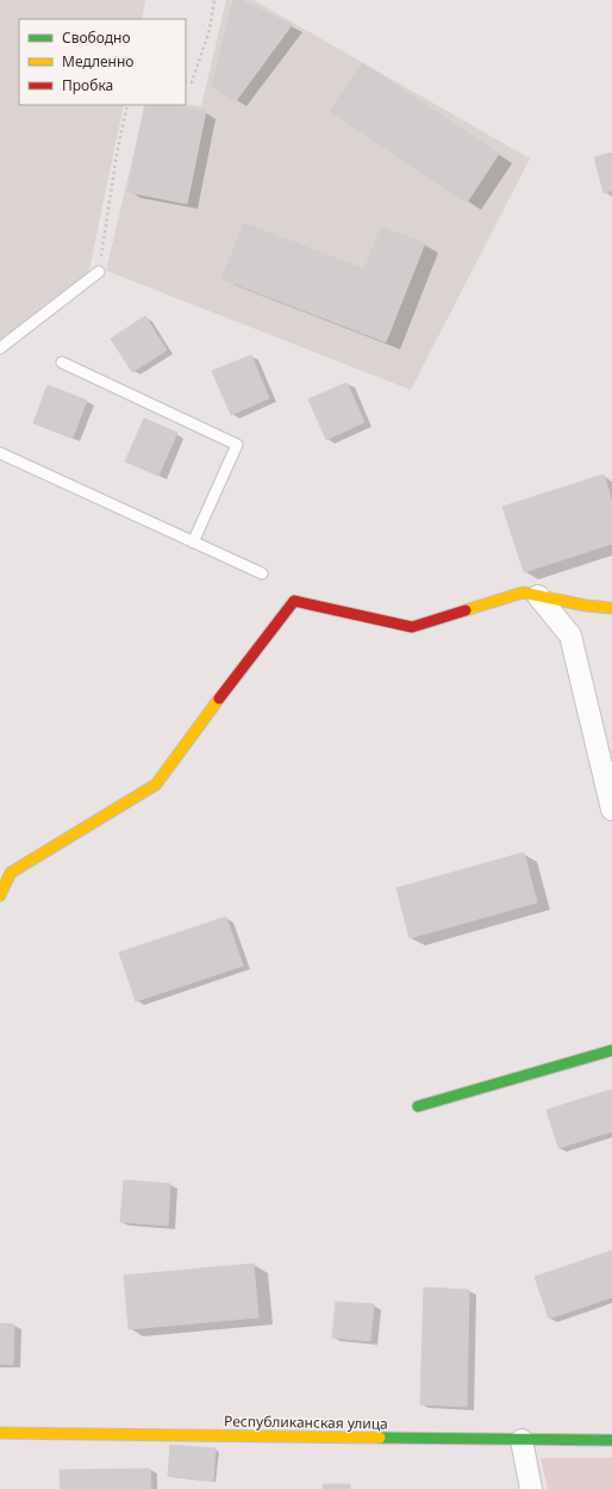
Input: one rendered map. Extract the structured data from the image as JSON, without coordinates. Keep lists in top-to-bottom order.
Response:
{
  "streets": {
    "street": ["Республиканская улица"]
  },
  "legend": ["Свободно", "Медленно", "Пробка"]
}
